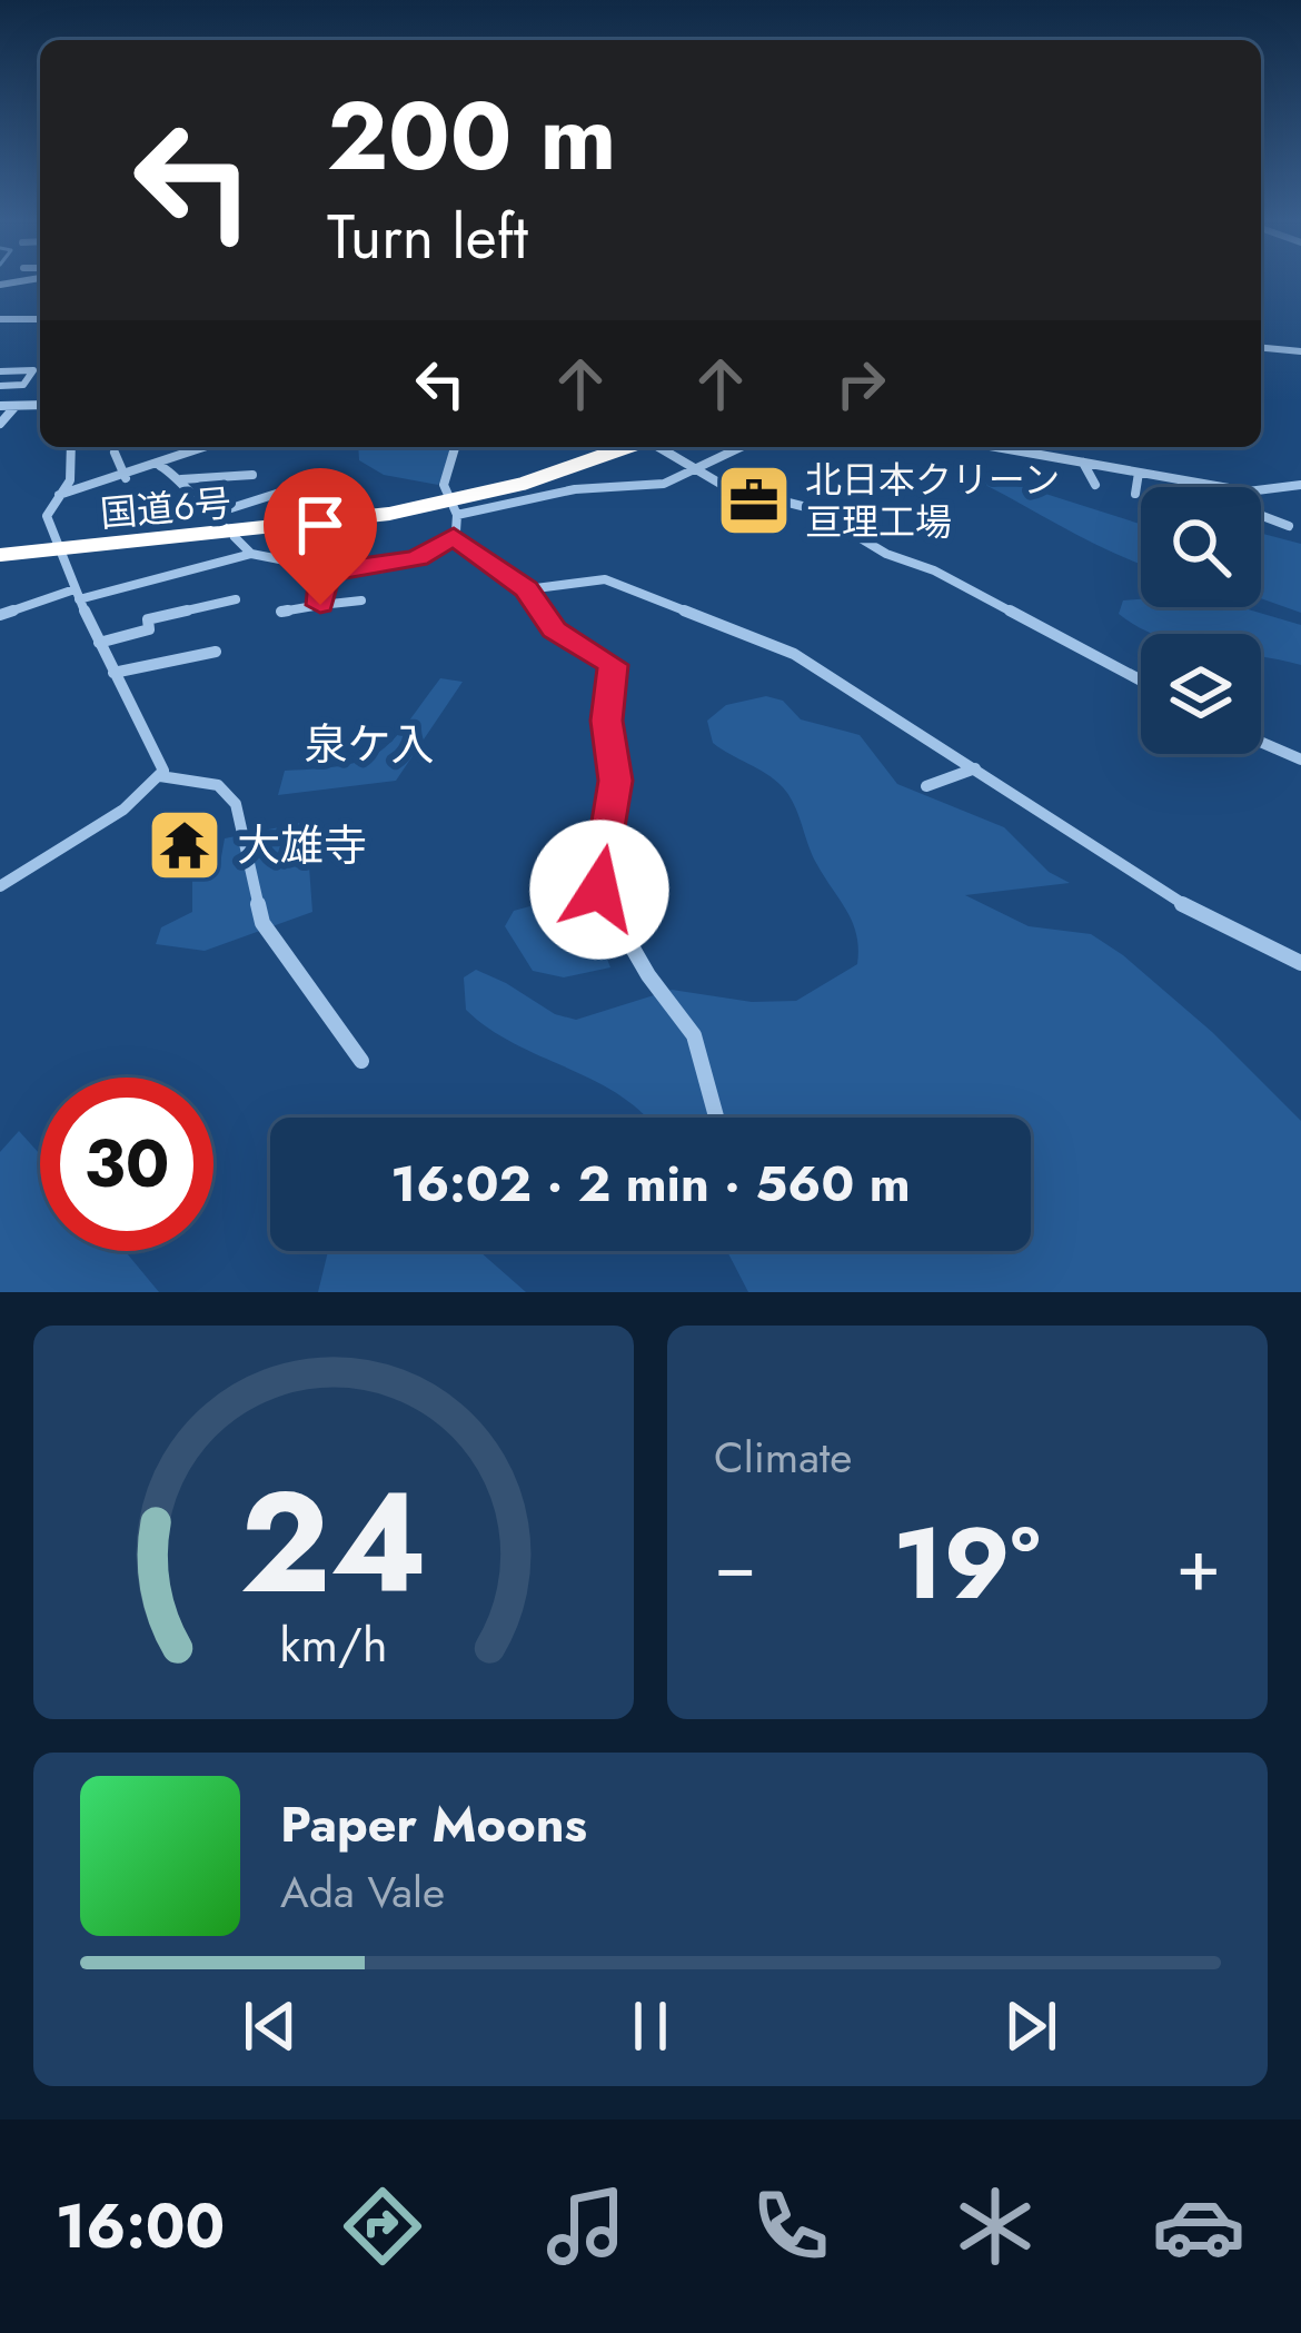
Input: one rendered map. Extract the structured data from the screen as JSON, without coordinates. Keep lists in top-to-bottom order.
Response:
{
  "streets": {
    "highway": ["国道6号"]
  },
  "districts": ["泉ケ入"],
  "places": {
    "office": ["北日本クリーン 亘理工場"],
    "temple": ["大雄寺"]
  },
  "page": {
    "turn": ["200 m", "Turn left"],
    "limit": "30",
    "trip": "16:02 · 2 min · 560 m",
    "tile": "Climate",
    "heat": ["−", "19°", "+"],
    "song": ["Paper Moons", "Ada Vale"],
    "tabs": "16:00",
    "gauge": ["24", "km/h"]
  }
}
